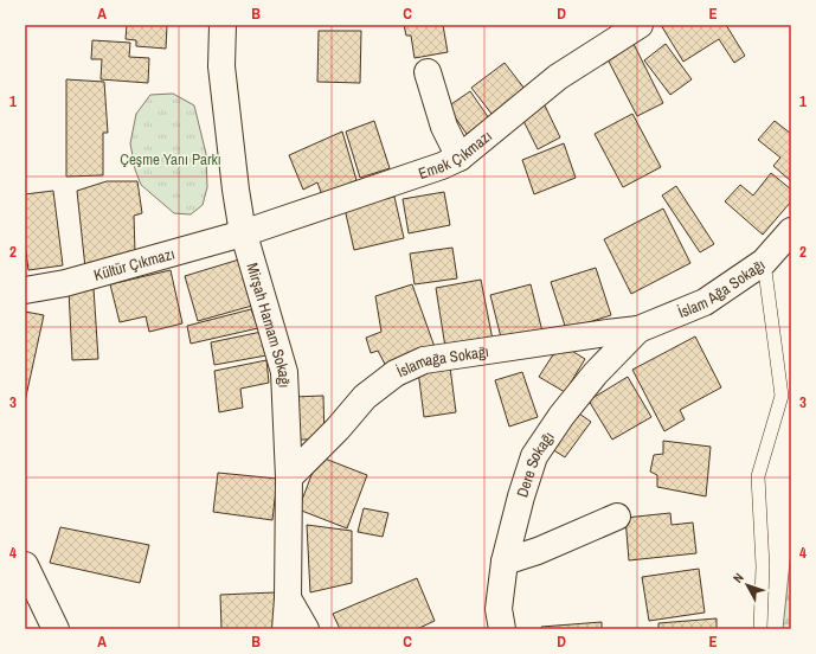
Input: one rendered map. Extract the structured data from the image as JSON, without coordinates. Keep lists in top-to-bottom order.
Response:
{
  "streets": {
    "street": [
      "Emek Çıkmazı",
      "Kültür Çıkmazı",
      "İslam Ağa Sokağı",
      "Mirşah Hamam Sokağı",
      "İslamağa Sokağı",
      "Dere Sokağı"
    ]
  },
  "crossings": [
    ["Emek Çıkmazı", "Kültür Çıkmazı"],
    ["Emek Çıkmazı", "Mirşah Hamam Sokağı"],
    ["Kültür Çıkmazı", "Mirşah Hamam Sokağı"],
    ["İslam Ağa Sokağı", "İslamağa Sokağı"],
    ["İslam Ağa Sokağı", "Dere Sokağı"],
    ["Mirşah Hamam Sokağı", "İslamağa Sokağı"],
    ["İslamağa Sokağı", "Dere Sokağı"]
  ],
  "parks": ["Çeşme Yanı Parkı"],
  "north": "top left",
  "grid": {
    "columns": [
      "A",
      "B",
      "C",
      "D",
      "E"
    ],
    "rows": [
      "1",
      "2",
      "3",
      "4"
    ]
  }
}
